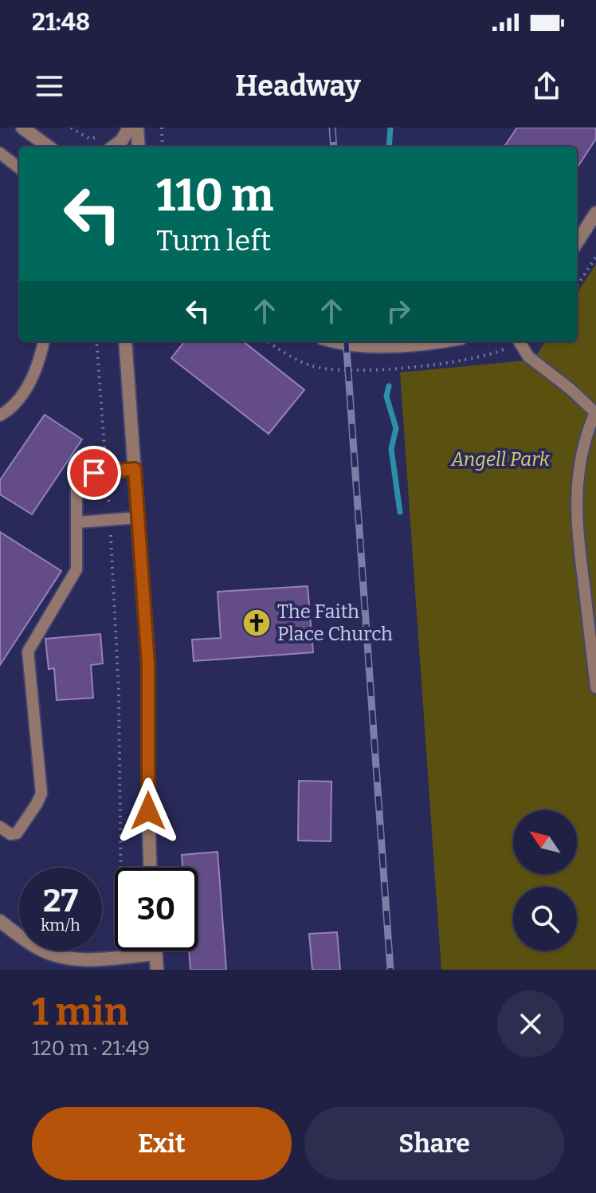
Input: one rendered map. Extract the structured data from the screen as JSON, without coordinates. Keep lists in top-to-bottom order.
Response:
{
  "parks": ["Angell Park"],
  "places": {
    "church": ["The Faith Place Church"]
  },
  "north": "top left",
  "page": {
    "status": "21:48",
    "header": "Headway",
    "turn": ["110 m", "Turn left"],
    "speed": "27 km/h",
    "limit": "30",
    "heading": ["1 min", "120 m · 21:49"],
    "buttons": ["Exit", "Share"]
  }
}
